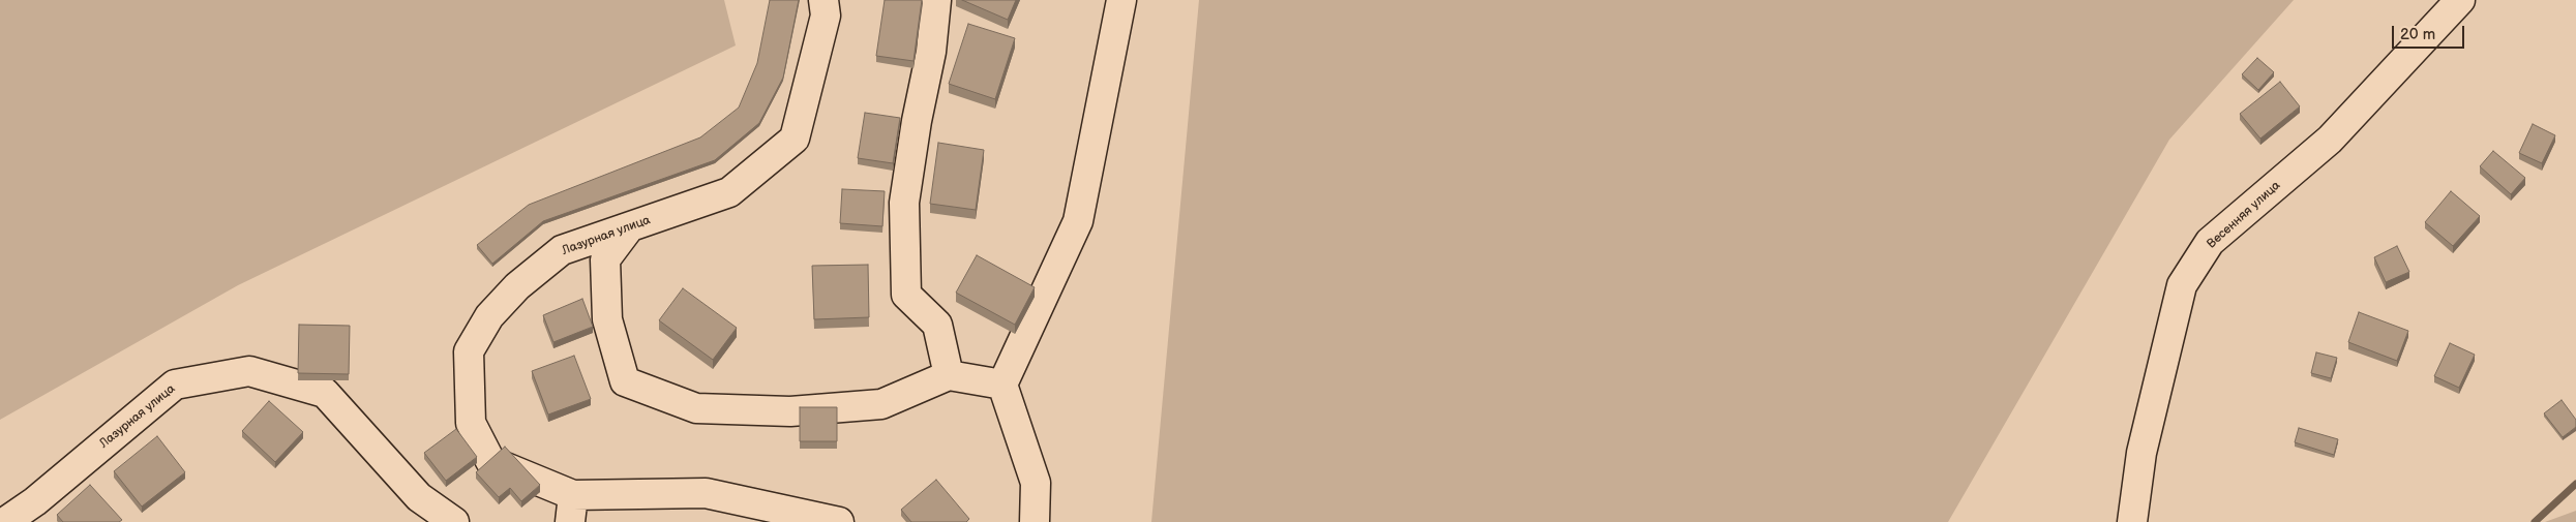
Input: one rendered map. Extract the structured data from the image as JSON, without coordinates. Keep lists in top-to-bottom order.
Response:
{
  "streets": {
    "street": ["Весенняя улица", "Лазурная улица"]
  },
  "scale_bar": "20 m"
}
